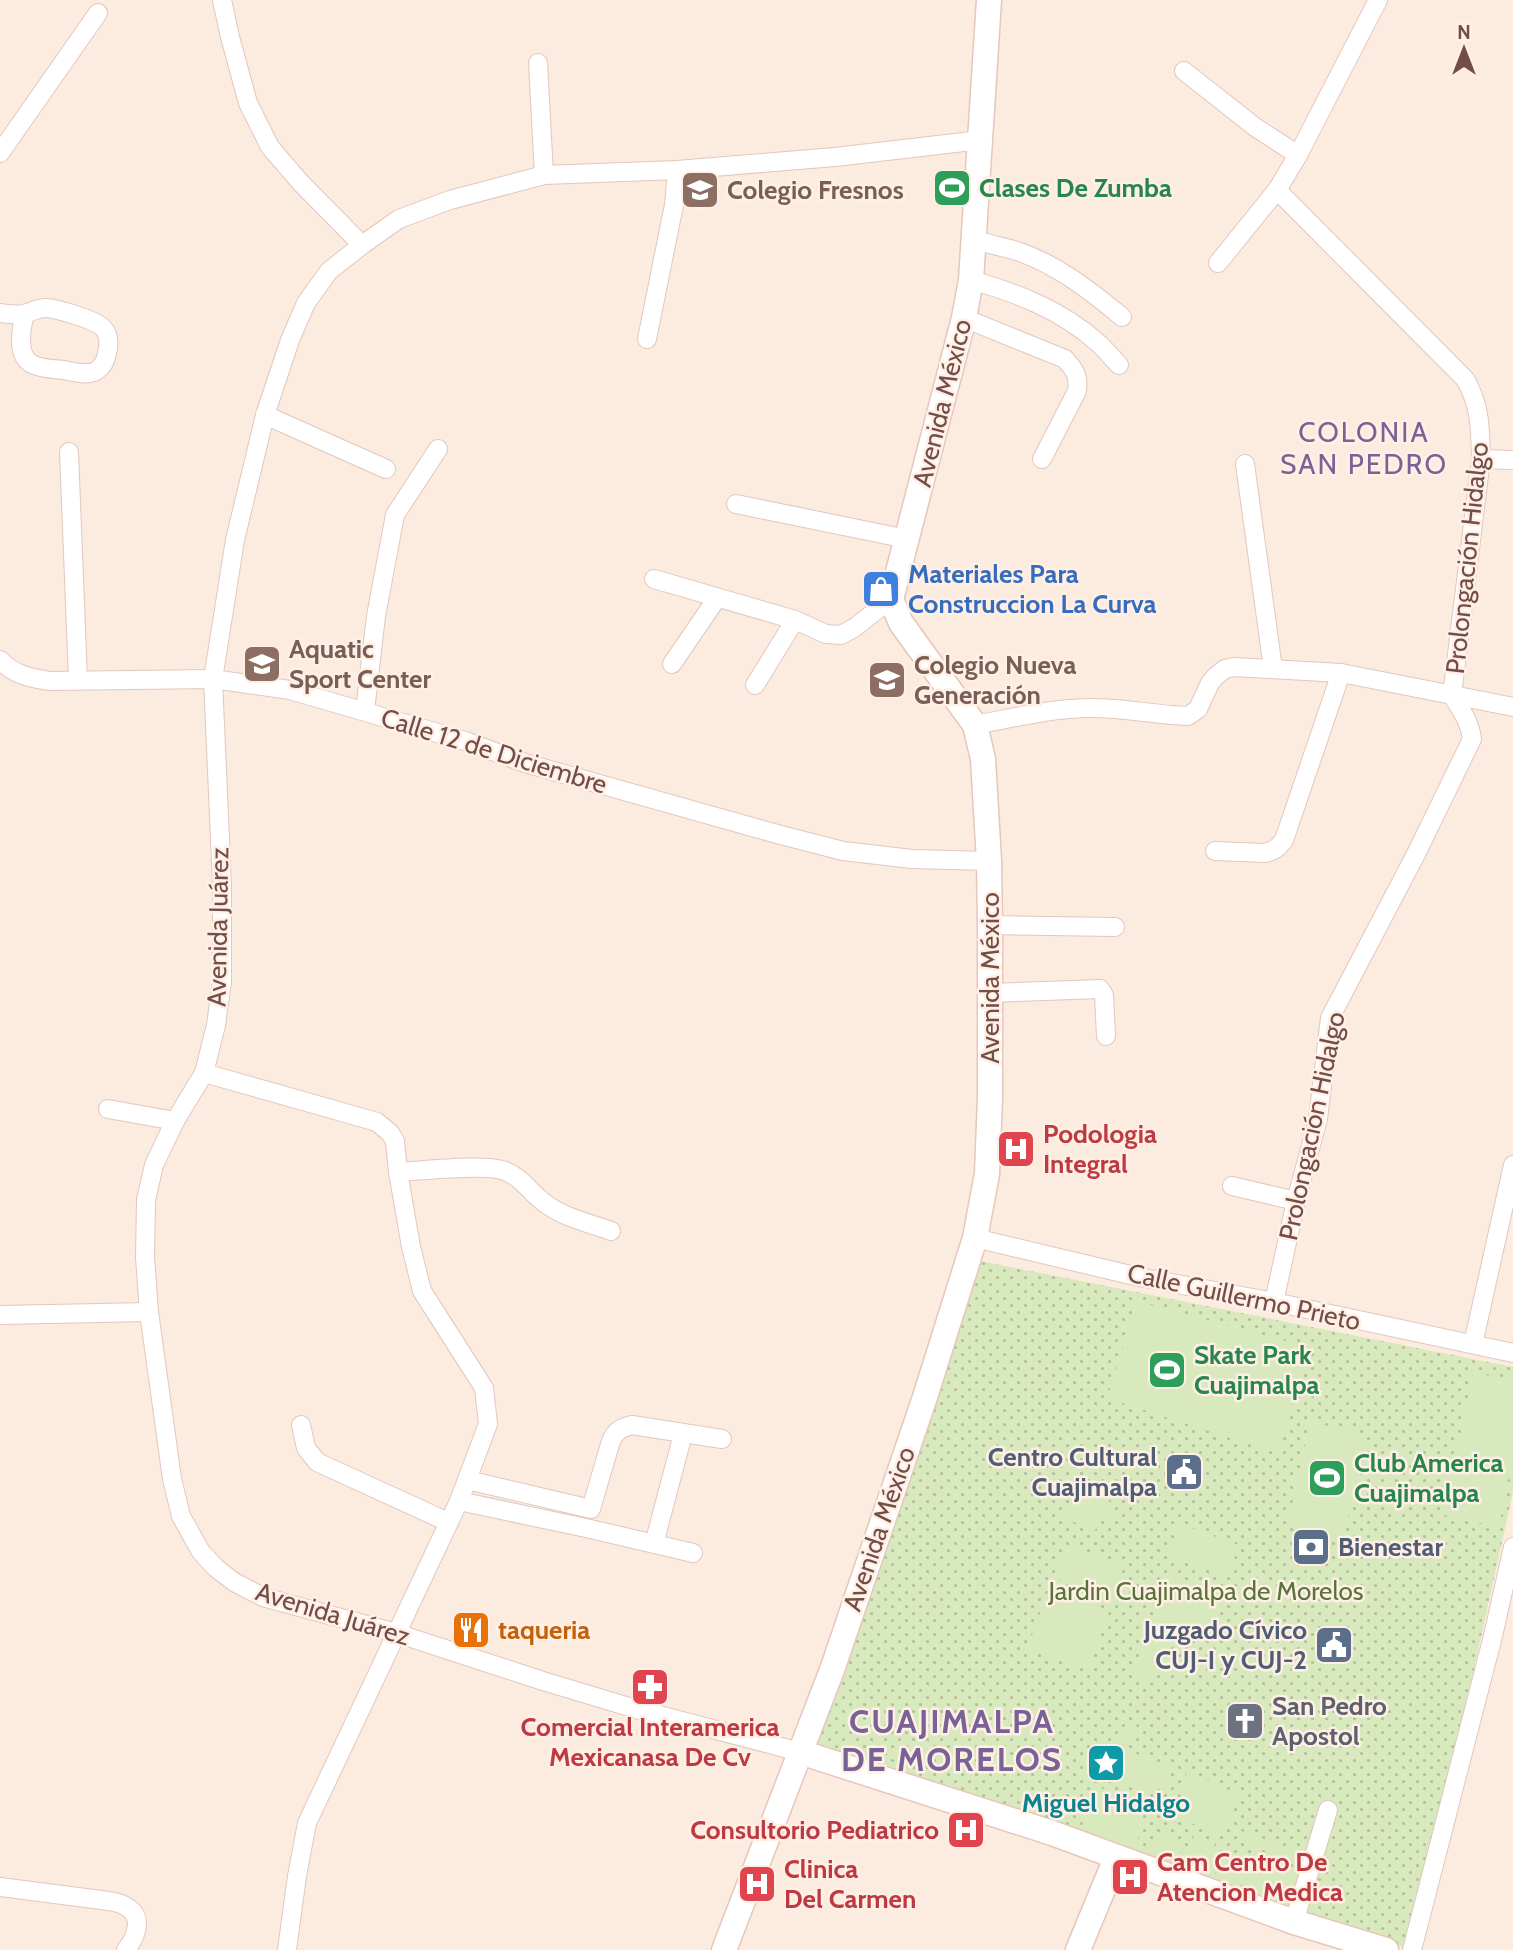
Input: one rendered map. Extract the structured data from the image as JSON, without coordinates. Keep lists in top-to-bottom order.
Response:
{
  "streets": {
    "main road": ["Avenida México", "Avenida Juárez"],
    "street": ["Prolongación Hidalgo", "Calle 12 de Diciembre", "Calle Guillermo Prieto"]
  },
  "crossings": [
    ["Avenida México", "Calle 12 de Diciembre"],
    ["Avenida México", "Avenida Juárez"],
    ["Avenida México", "Calle Guillermo Prieto"],
    ["Prolongación Hidalgo", "Calle Guillermo Prieto"],
    ["Calle 12 de Diciembre", "Avenida Juárez"]
  ],
  "districts": ["COLONIA SAN PEDRO", "CUAJIMALPA DE MORELOS"],
  "parks": ["Jardin Cuajimalpa de Morelos"],
  "places": {
    "sports": ["Clases De Zumba", "Skate Park Cuajimalpa", "Club America Cuajimalpa"],
    "school or university": ["Colegio Fresnos", "Aquatic Sport Center", "Colegio Nueva Generación"],
    "shop": ["Materiales Para Construccion La Curva"],
    "hospital": [
      "Podologia Integral",
      "Consultorio Pediatrico",
      "Cam Centro De Atencion Medica",
      "Clinica Del Carmen"
    ],
    "public building": ["Centro Cultural Cuajimalpa", "Juzgado Cívico CUJ-I y CUJ-2"],
    "bank": ["Bienestar"],
    "restaurant": ["taqueria"],
    "pharmacy": ["Comercial Interamerica Mexicanasa De Cv"],
    "church": ["San Pedro Apostol"],
    "place": ["Miguel Hidalgo"]
  },
  "north": "top"
}
